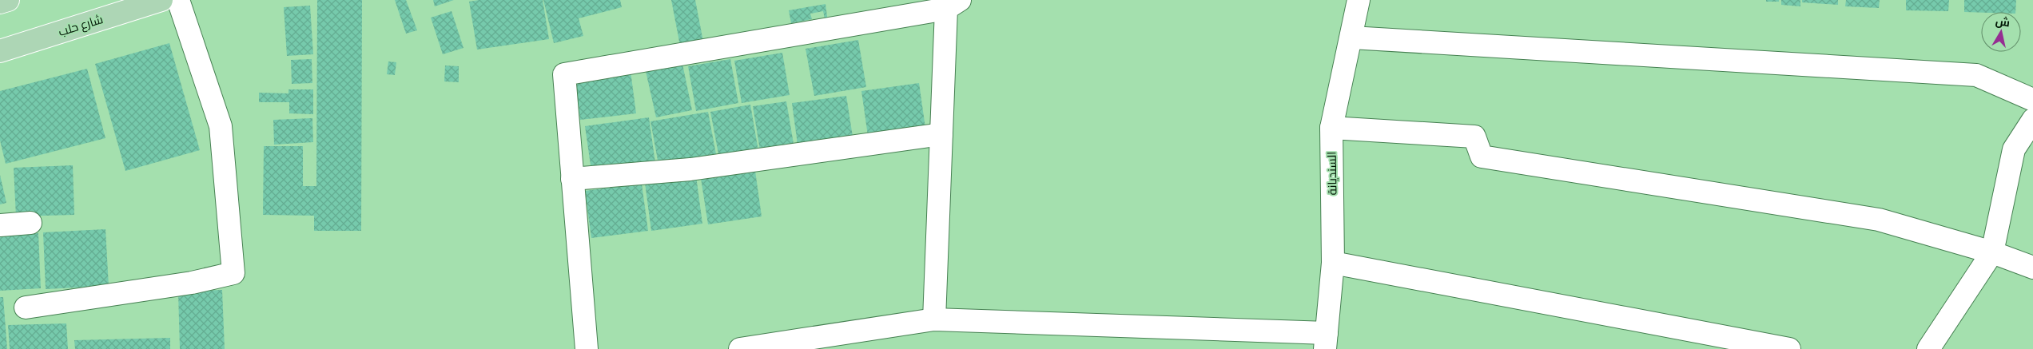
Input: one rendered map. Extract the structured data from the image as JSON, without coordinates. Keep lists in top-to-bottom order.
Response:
{
  "streets": {
    "main road": ["شارع حلب"],
    "street": ["السنديانة"]
  },
  "north": "top"
}
